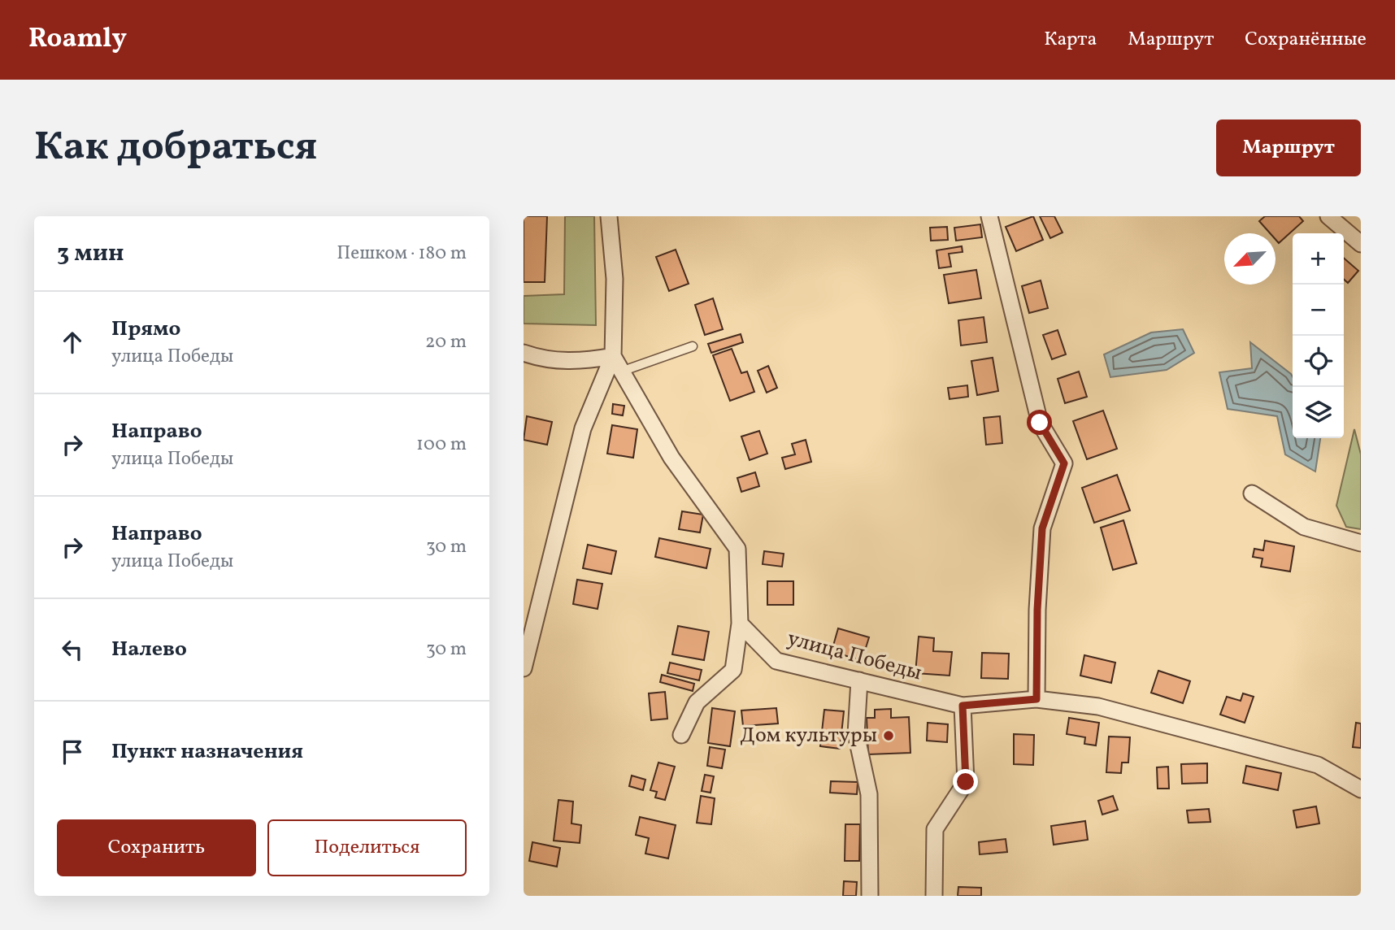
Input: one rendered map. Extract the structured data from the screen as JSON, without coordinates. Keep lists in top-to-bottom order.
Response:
{
  "streets": {
    "street": ["улица Победы"]
  },
  "places": ["Дом культуры"],
  "north": "bottom left",
  "page": {
    "header": "Roamly",
    "nav": ["Карта", "Маршрут", "Сохранённые"],
    "buttons": [
      "Маршрут",
      ["Сохранить", "Поделиться"]
    ],
    "title": "Как добраться",
    "heading": ["3 мин", "Пешком · 180 m"],
    "map_buttons": ["+", "−"],
    "list": [
      ["Прямо", "улица Победы", "20 m"],
      ["Направо", "улица Победы", "100 m"],
      ["Направо", "улица Победы", "30 m"],
      ["Налево", "30 m"],
      "Пункт назначения"
    ]
  }
}
